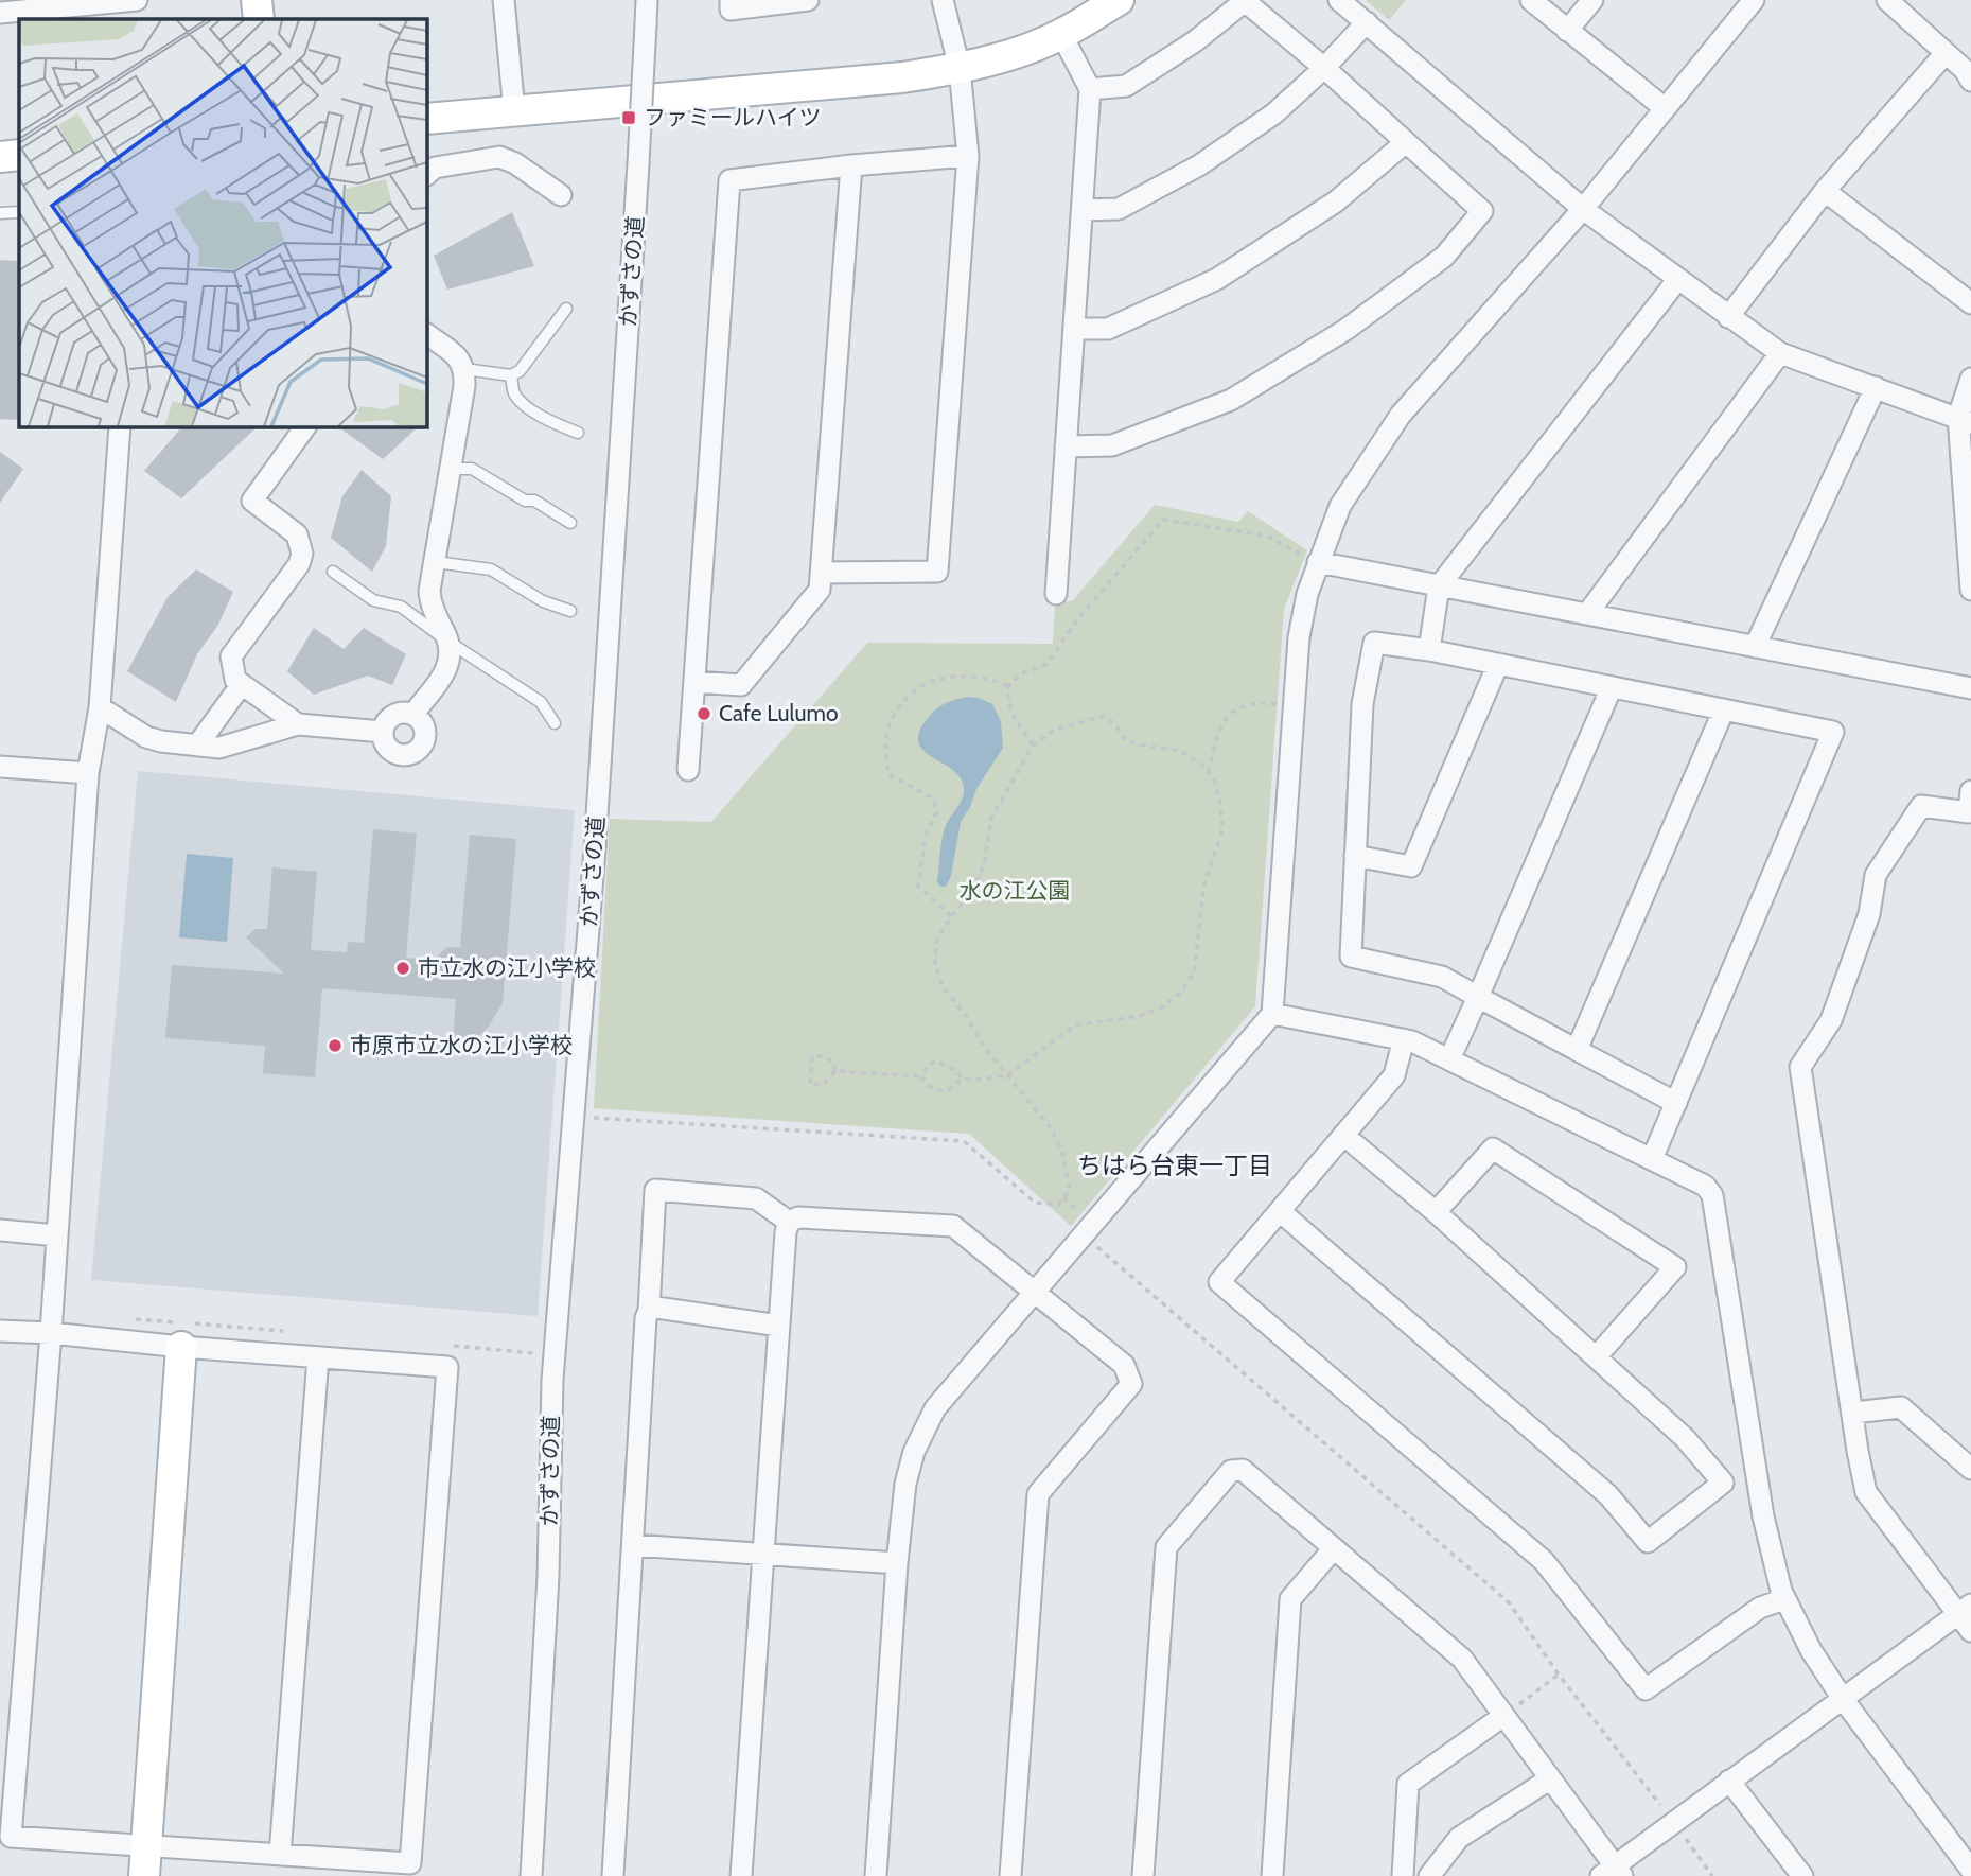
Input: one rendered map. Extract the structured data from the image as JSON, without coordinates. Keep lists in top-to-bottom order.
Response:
{
  "streets": {
    "street": ["かずさの道"]
  },
  "districts": ["ちはら台東一丁目"],
  "parks": ["水の江公園"],
  "places": {
    "transit": ["ファミールハイツ"],
    "other": ["Cafe Lulumo", "市立水の江小学校", "市原市立水の江小学校"]
  }
}
